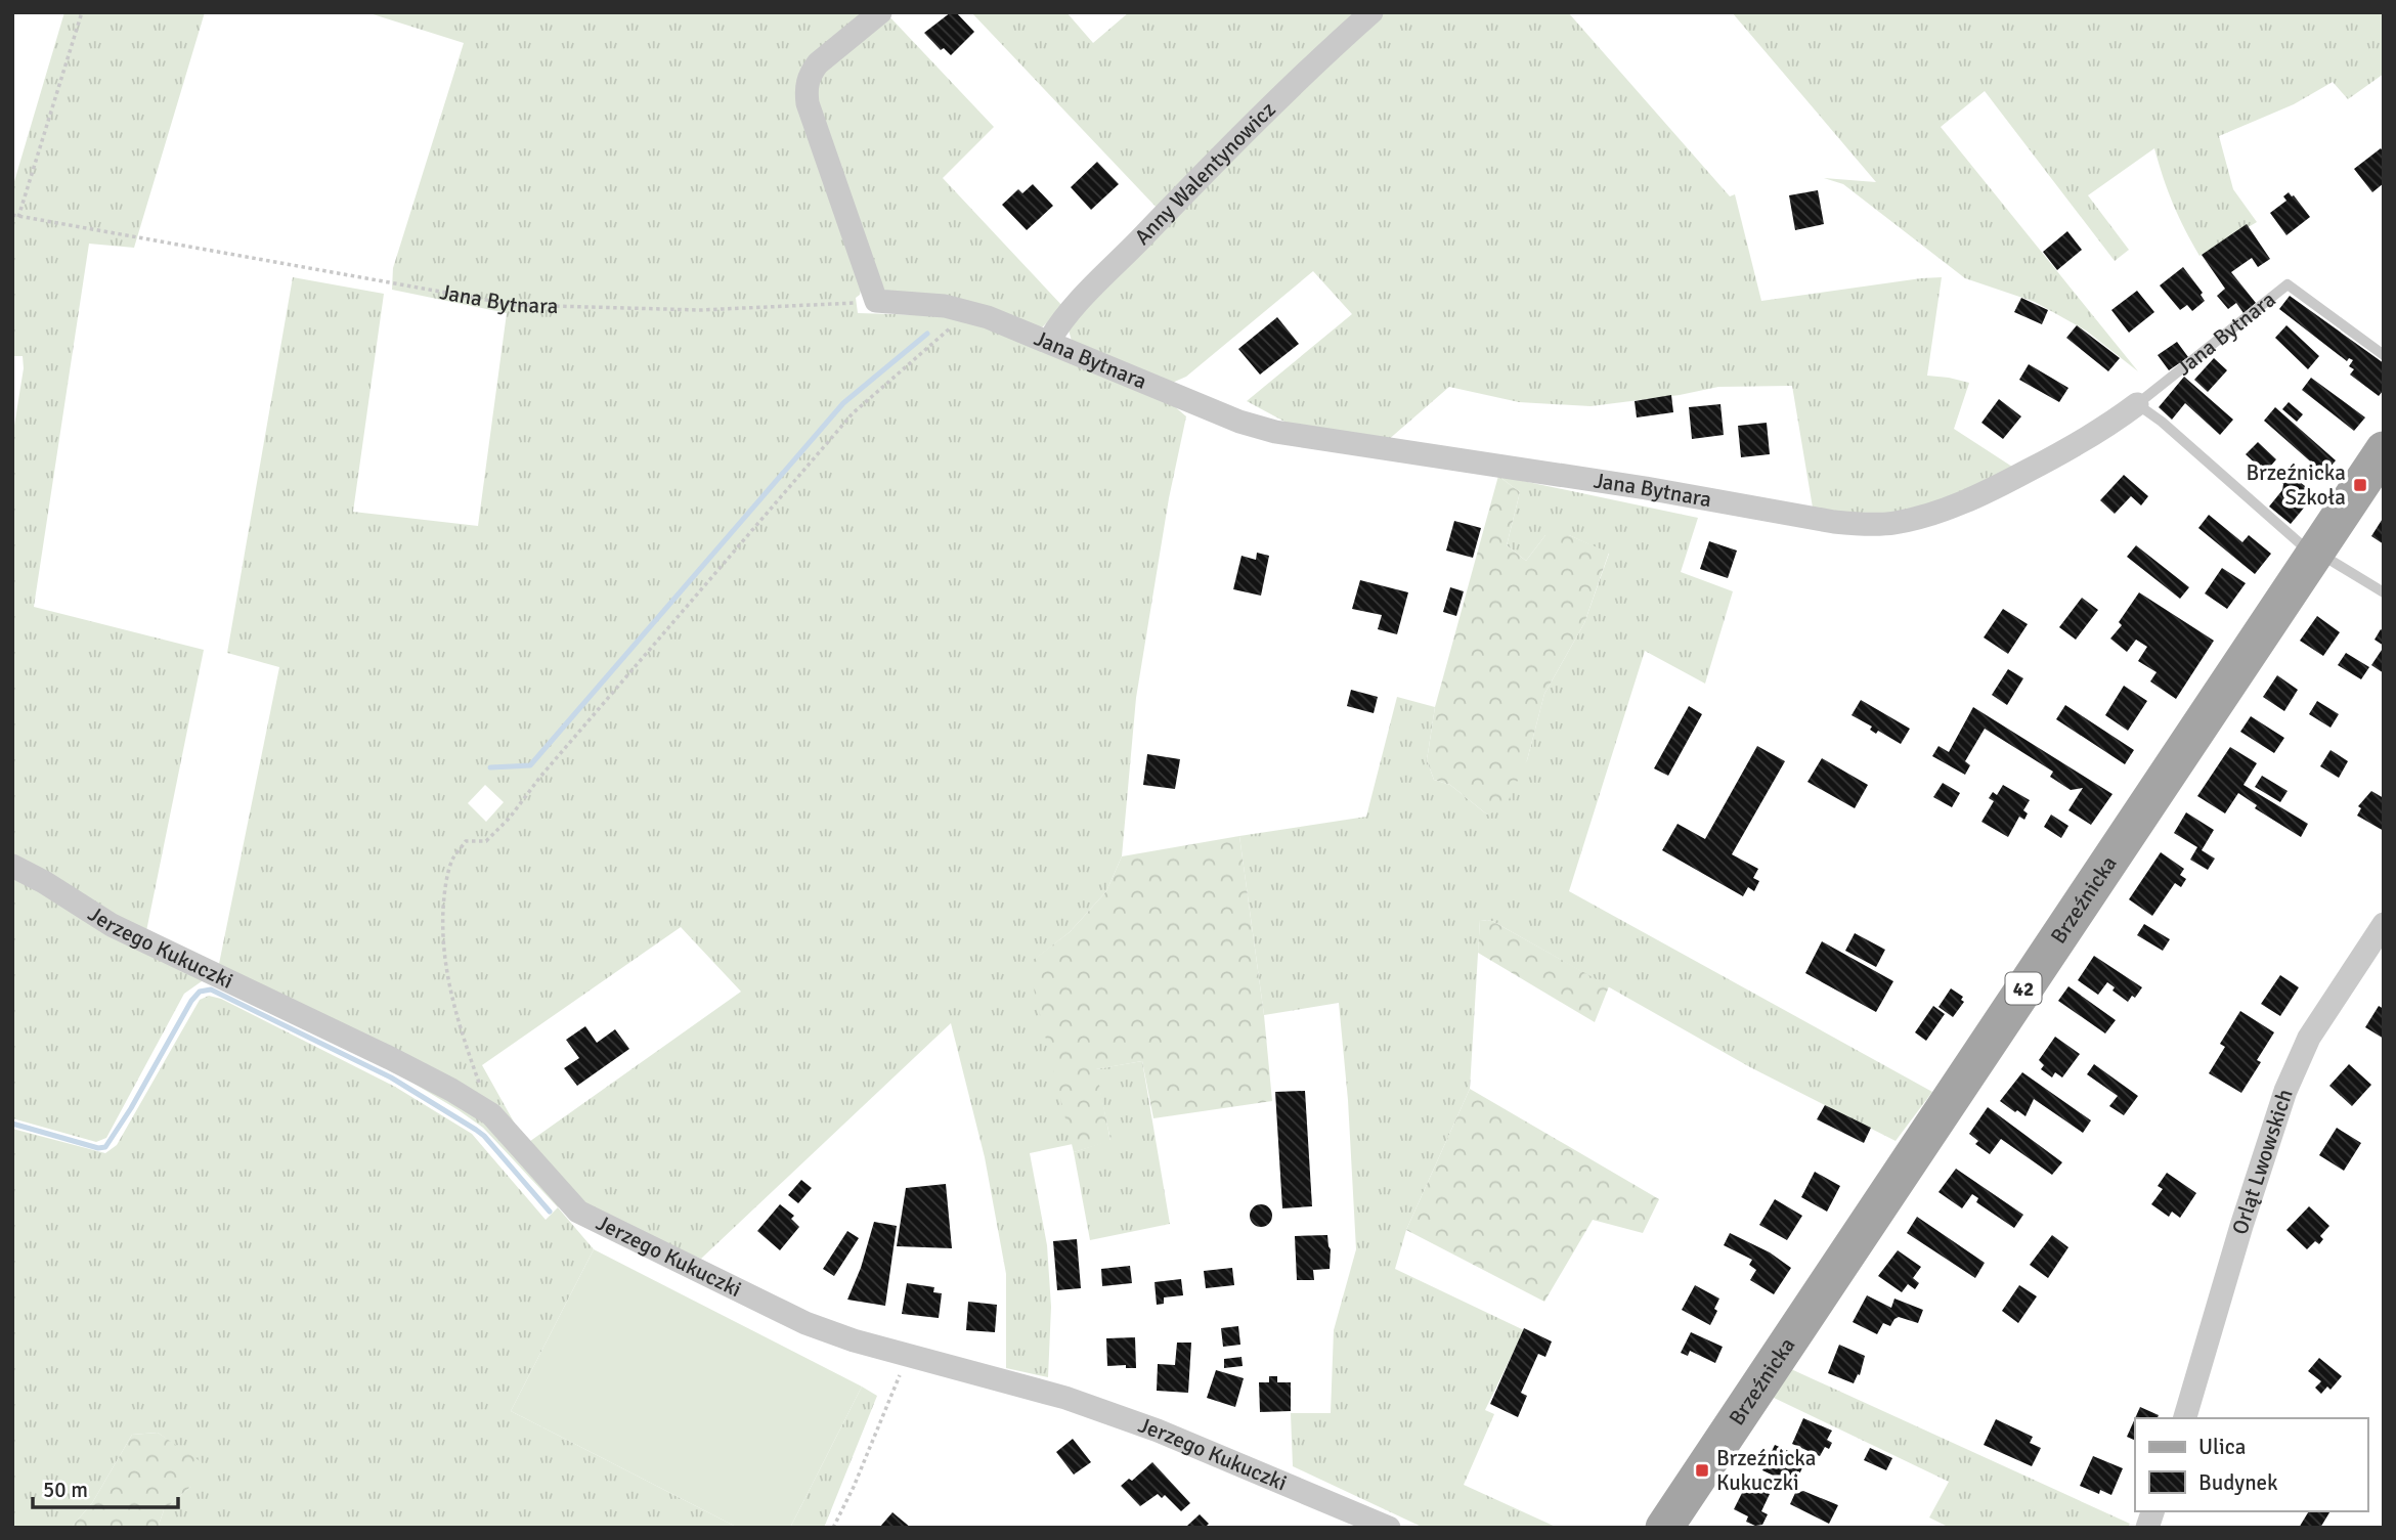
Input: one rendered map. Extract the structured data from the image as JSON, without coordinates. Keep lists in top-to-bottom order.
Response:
{
  "streets": {
    "main road": ["Brzeźnicka", "42"],
    "street": [
      "Anny Walentynowicz",
      "Jana Bytnara",
      "Jerzego Kukuczki",
      "Orląt Lwowskich"
    ]
  },
  "crossings": [
    ["Anny Walentynowicz", "Jana Bytnara"]
  ],
  "places": {
    "transit": ["Brzeźnicka Szkoła", "Brzeźnicka Kukuczki"]
  },
  "legend": ["Ulica", "Budynek"],
  "scale_bar": "50 m"
}
